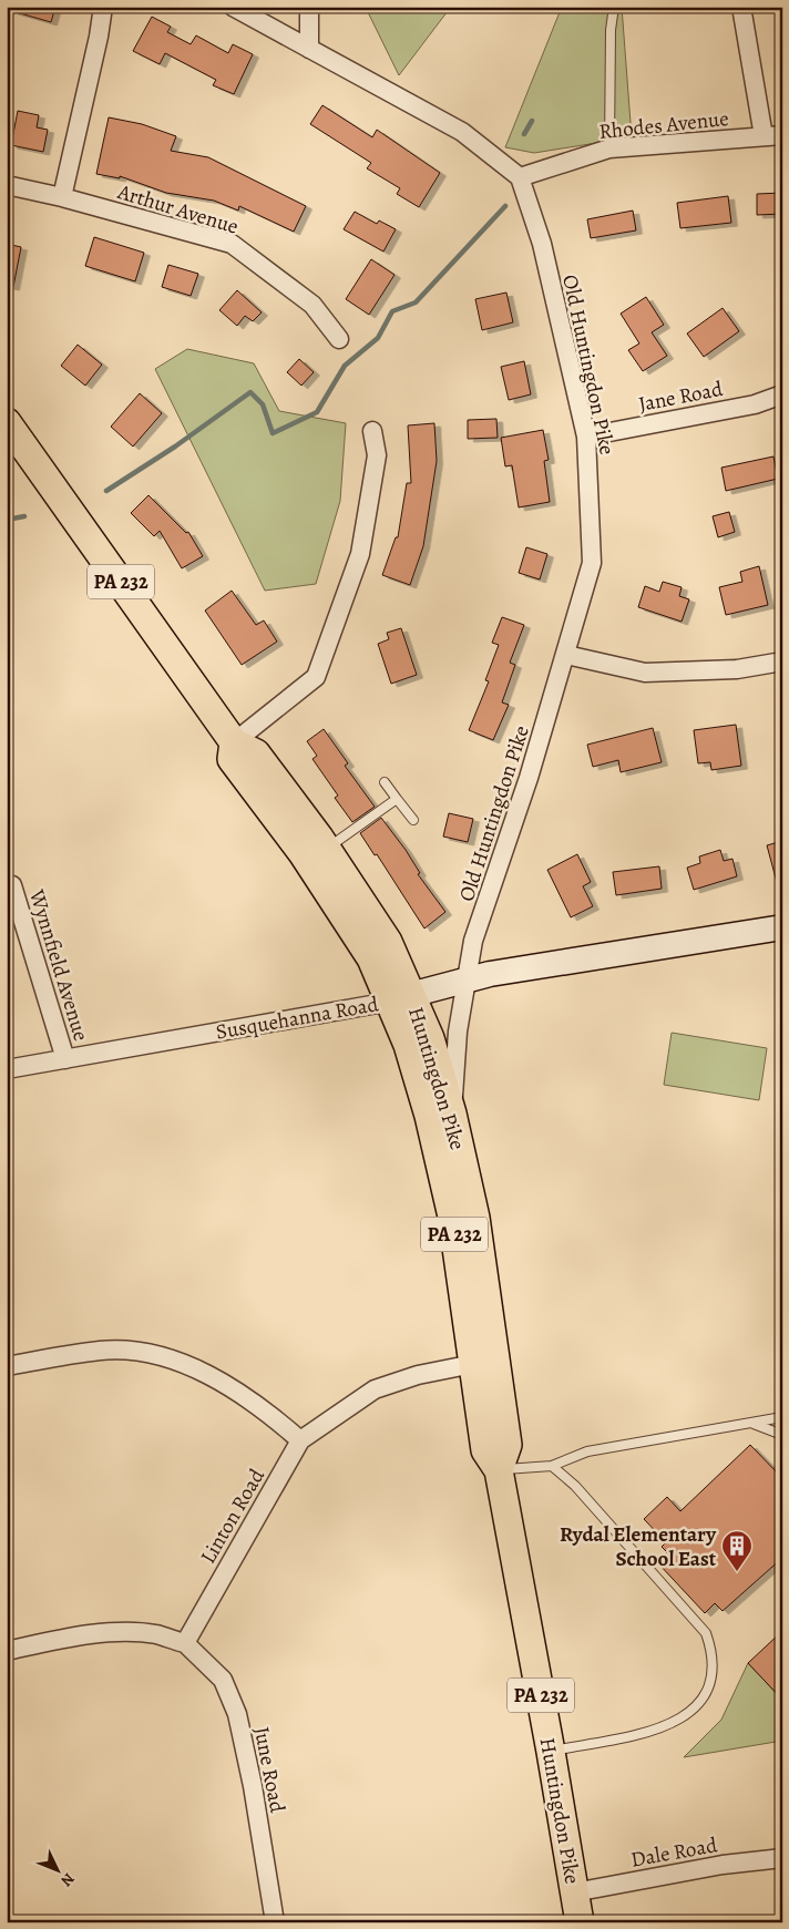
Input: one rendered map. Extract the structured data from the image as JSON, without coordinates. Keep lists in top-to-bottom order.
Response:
{
  "streets": {
    "main road": ["PA 232", "Susquehanna Road", "Huntingdon Pike"],
    "street": [
      "Rhodes Avenue",
      "Arthur Avenue",
      "Old Huntingdon Pike",
      "Jane Road",
      "Wynnfield Avenue",
      "Linton Road",
      "June Road",
      "Dale Road"
    ]
  },
  "crossings": [
    ["Rhodes Avenue", "Old Huntingdon Pike"],
    ["Old Huntingdon Pike", "Jane Road"],
    ["Old Huntingdon Pike", "Susquehanna Road"],
    ["Old Huntingdon Pike", "Huntingdon Pike"],
    ["Wynnfield Avenue", "Susquehanna Road"],
    ["Susquehanna Road", "Huntingdon Pike"],
    ["Huntingdon Pike", "Linton Road"],
    ["Huntingdon Pike", "Dale Road"],
    ["Linton Road", "June Road"]
  ],
  "places": {
    "building": ["Rydal Elementary School East"]
  },
  "north": "bottom right"
}
